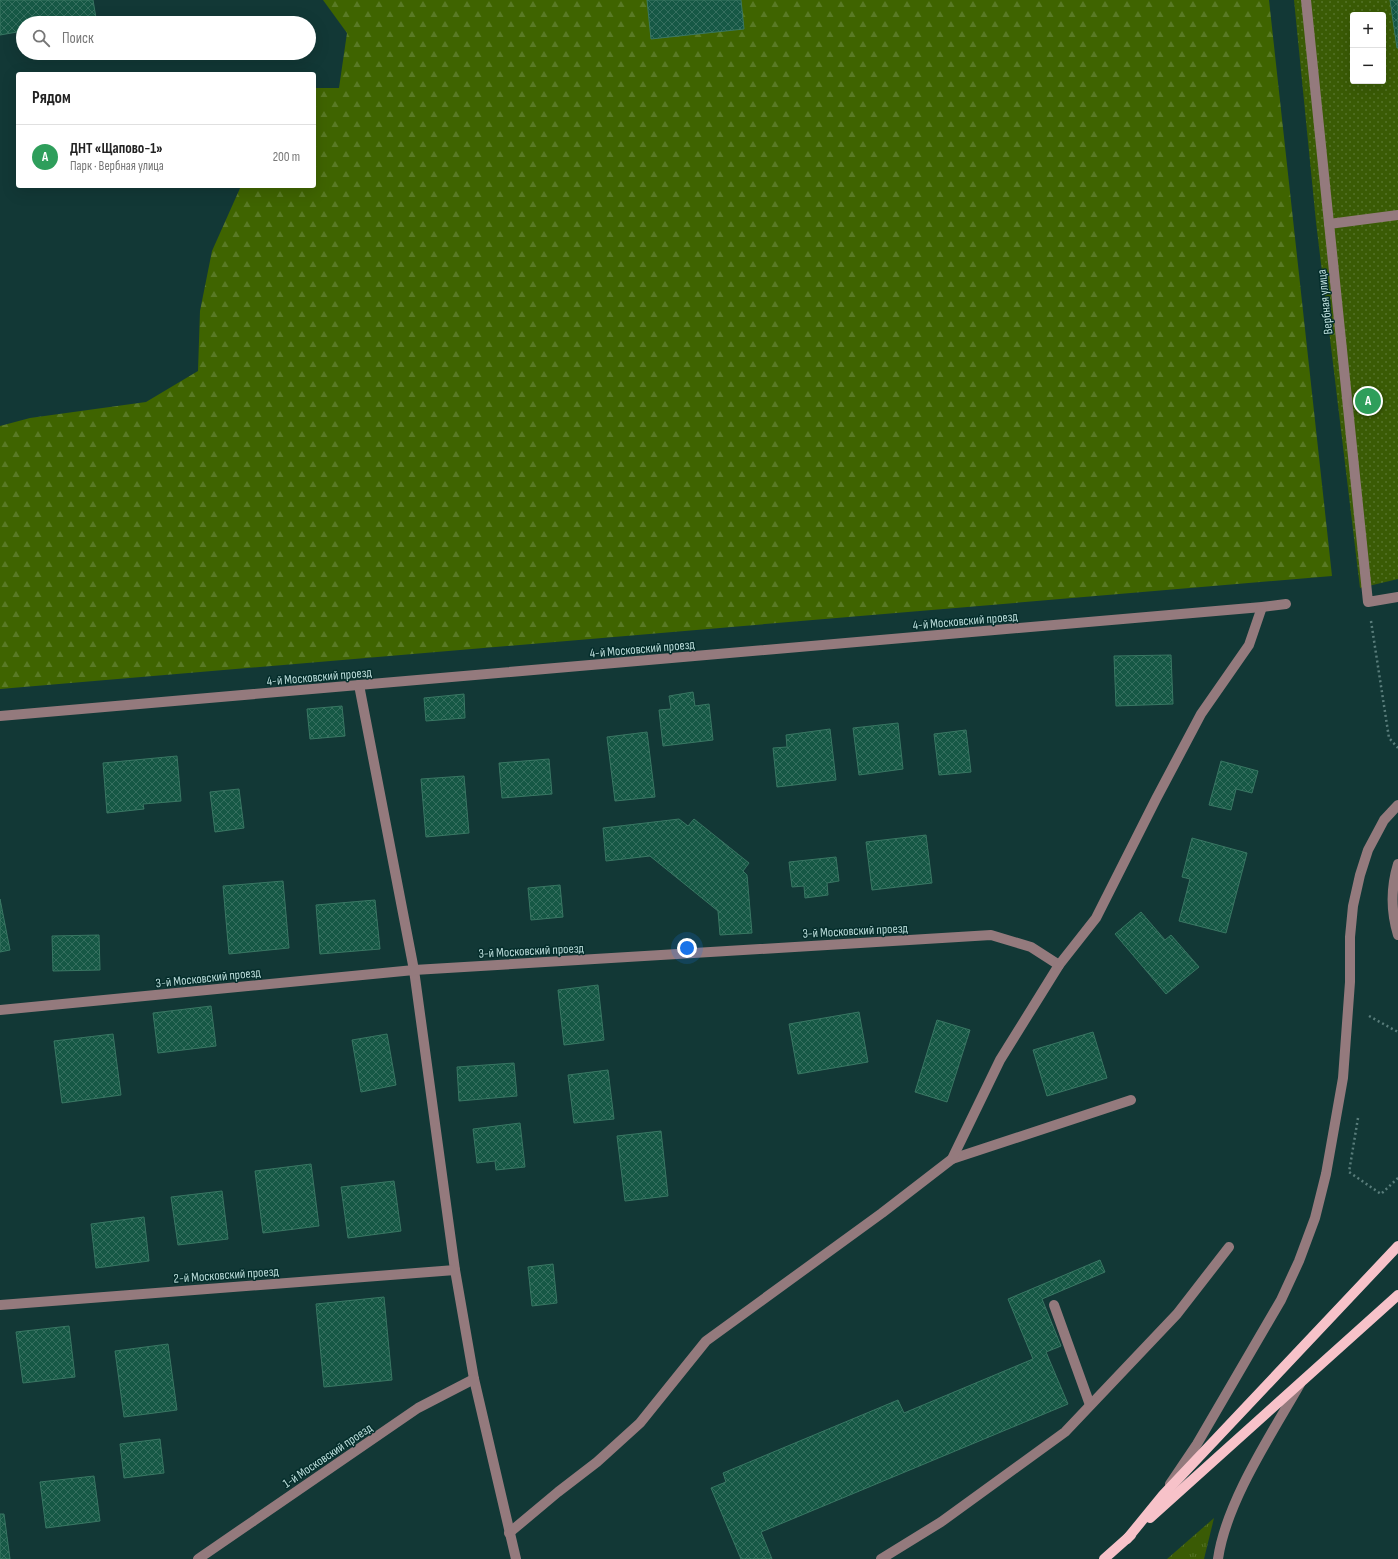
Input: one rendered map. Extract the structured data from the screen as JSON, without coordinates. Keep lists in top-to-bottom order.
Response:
{
  "streets": {
    "street": [
      "Вербная улица",
      "4-й Московский проезд",
      "3-й Московский проезд",
      "2-й Московский проезд",
      "1-й Московский проезд"
    ]
  },
  "page": {
    "map_buttons": ["+", "−"],
    "search": "Поиск",
    "heading": "Рядом",
    "list": [
      {
        "mark": "A",
        "name": "ДНТ «Щапово-1»",
        "note": "Парк · Вербная улица",
        "value": "200 m"
      }
    ],
    "pins": "A"
  }
}
